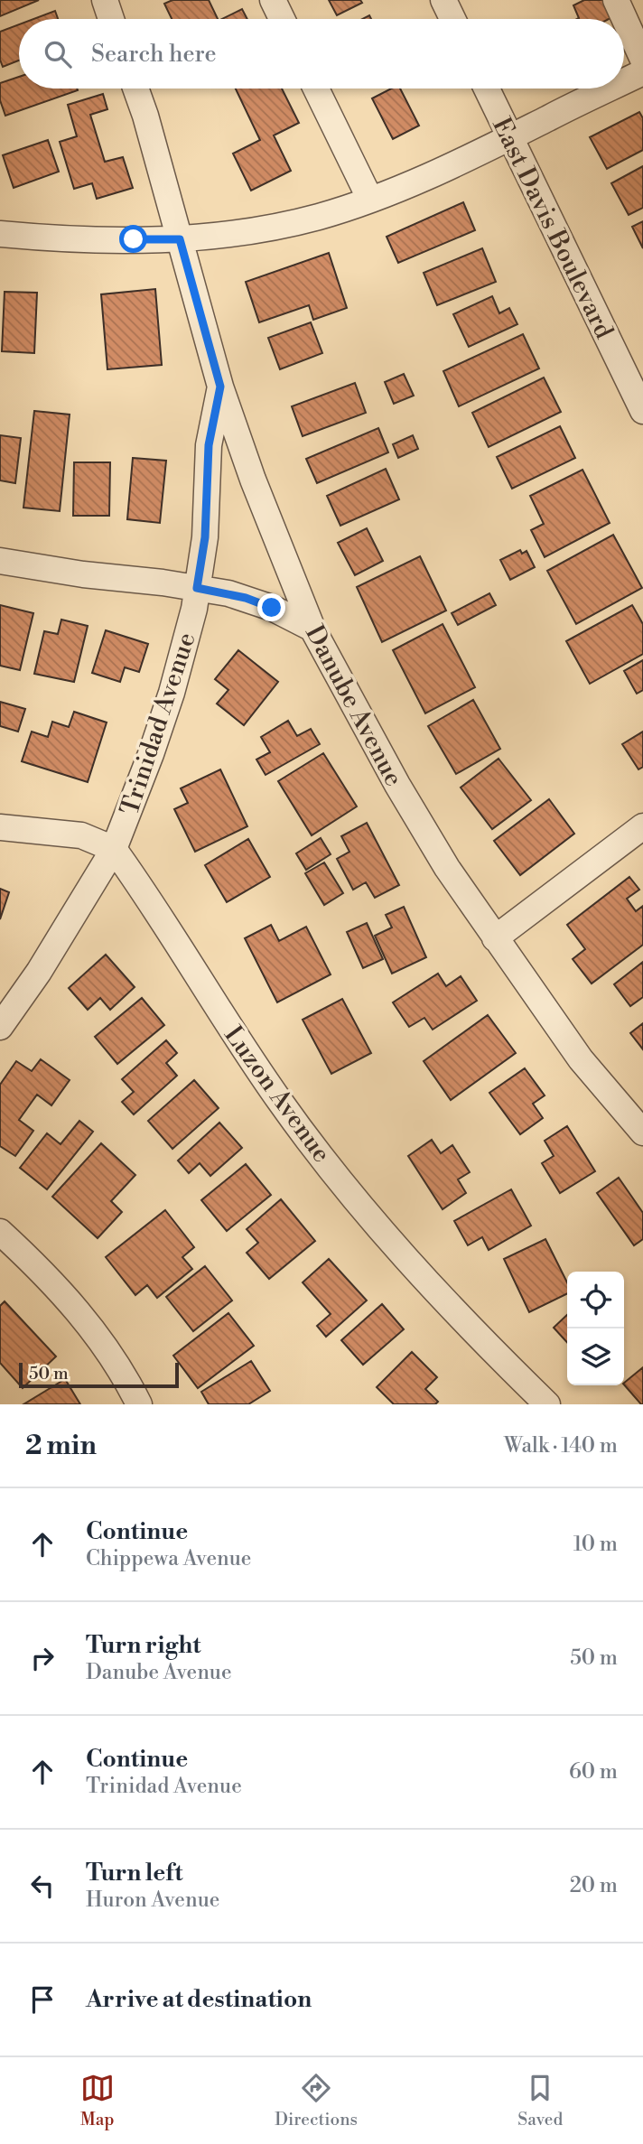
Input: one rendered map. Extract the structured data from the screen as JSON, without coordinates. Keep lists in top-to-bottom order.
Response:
{
  "streets": {
    "street": [
      "East Davis Boulevard",
      "Danube Avenue",
      "Trinidad Avenue",
      "Luzon Avenue"
    ]
  },
  "crossings": [
    ["Danube Avenue", "Trinidad Avenue"],
    ["Trinidad Avenue", "Luzon Avenue"]
  ],
  "scale_bar": "50 m",
  "page": {
    "search": "Search here",
    "scale": "50 m",
    "heading": ["2 min", "Walk · 140 m"],
    "list": [
      ["Continue", "Chippewa Avenue", "10 m"],
      ["Turn right", "Danube Avenue", "50 m"],
      ["Continue", "Trinidad Avenue", "60 m"],
      ["Turn left", "Huron Avenue", "20 m"],
      "Arrive at destination"
    ],
    "nav": ["Map", "Directions", "Saved"]
  }
}
